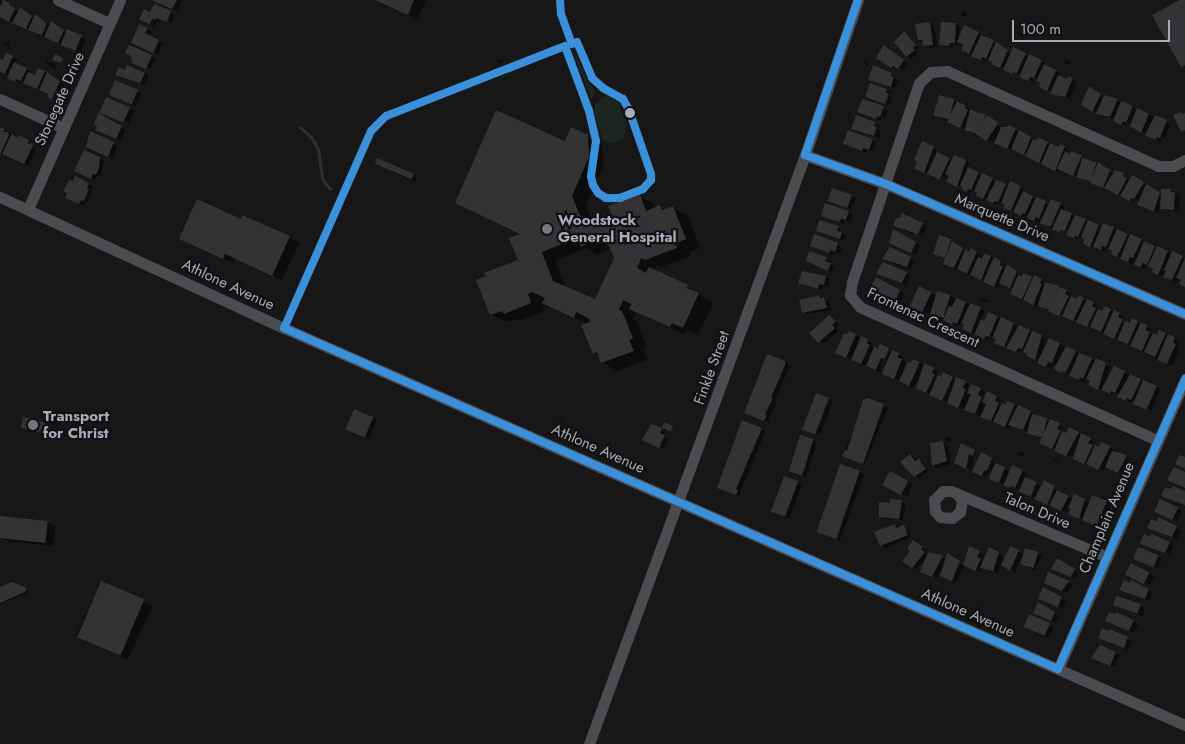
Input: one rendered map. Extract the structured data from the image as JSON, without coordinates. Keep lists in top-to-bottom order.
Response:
{
  "streets": {
    "street": [
      "Stonegate Drive",
      "Marquette Drive",
      "Athlone Avenue",
      "Frontenac Crescent",
      "Finkle Street",
      "Talon Drive",
      "Champlain Avenue"
    ]
  },
  "crossings": [
    ["Stonegate Drive", "Athlone Avenue"],
    ["Marquette Drive", "Frontenac Crescent"],
    ["Marquette Drive", "Finkle Street"],
    ["Athlone Avenue", "Finkle Street"],
    ["Athlone Avenue", "Champlain Avenue"],
    ["Frontenac Crescent", "Champlain Avenue"],
    ["Talon Drive", "Champlain Avenue"]
  ],
  "places": ["Woodstock General Hospital", "Transport for Christ"],
  "scale_bar": "100 m"
}
